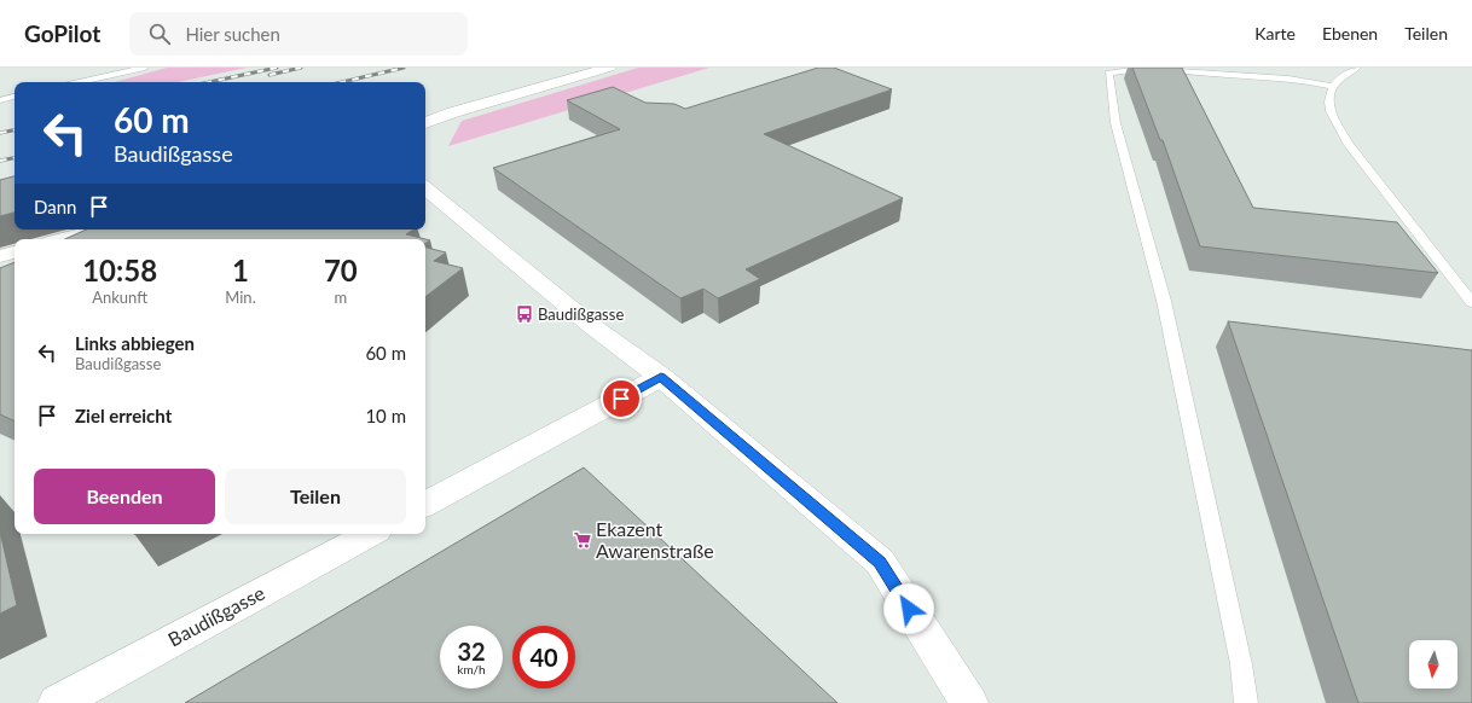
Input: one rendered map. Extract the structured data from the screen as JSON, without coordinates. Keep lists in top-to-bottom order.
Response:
{
  "streets": {
    "street": ["Baudißgasse"]
  },
  "places": {
    "bus stop": ["Baudißgasse"],
    "supermarket": ["Ekazent Awarenstraße"]
  },
  "north": "bottom",
  "page": {
    "header": "GoPilot",
    "search": "Hier suchen",
    "nav": ["Karte", "Ebenen", "Teilen"],
    "turn": ["60 m", "Baudißgasse"],
    "then": "Dann",
    "eta": [
      "10:58",
      "Ankunft",
      "1",
      "Min.",
      "70",
      "m"
    ],
    "list": [
      {
        "name": "Links abbiegen",
        "note": "Baudißgasse",
        "value": "60 m"
      },
      {
        "name": "Ziel erreicht",
        "value": "10 m"
      }
    ],
    "buttons": ["Beenden", "Teilen"],
    "speed": "32 km/h",
    "limit": "40"
  }
}
